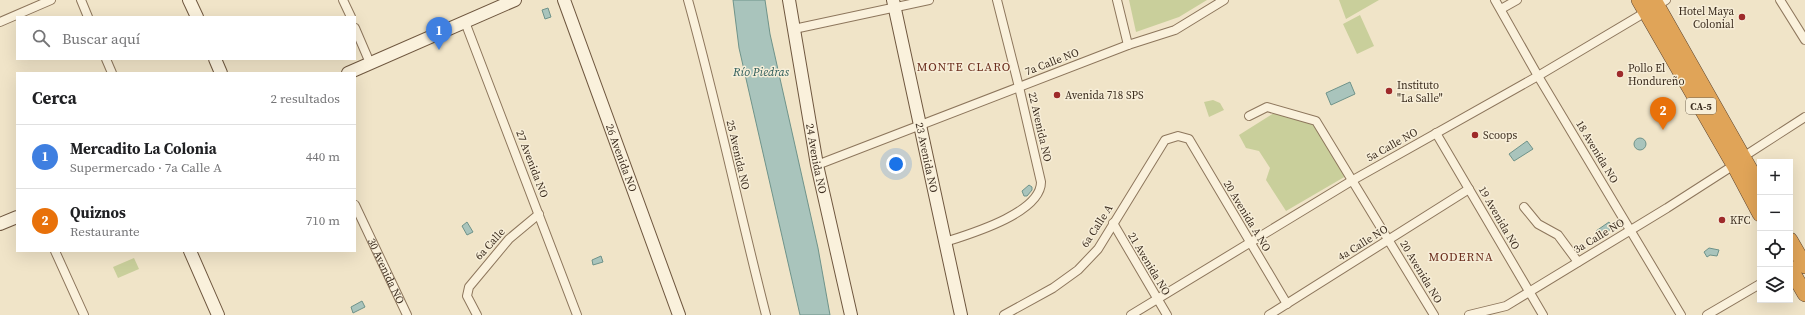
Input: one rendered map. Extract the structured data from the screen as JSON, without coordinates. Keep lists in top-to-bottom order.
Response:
{
  "streets": {
    "highway": ["CA-5"],
    "street": [
      "7a Calle NO",
      "22 Avenida NO",
      "5a Calle NO",
      "18 Avenida NO",
      "25 Avenida NO",
      "26 Avenida NO",
      "24 Avenida NO",
      "23 Avenida NO",
      "27 Avenida NO",
      "20 Avenida A NO",
      "19 Avenida NO",
      "6a Calle A",
      "3a Calle NO",
      "4a Calle NO",
      "6a Calle",
      "21 Avenida NO",
      "30 Avenida NO",
      "20 Avenida NO"
    ]
  },
  "crossings": [
    ["7a Calle NO", "22 Avenida NO"],
    ["7a Calle NO", "24 Avenida NO"],
    ["7a Calle NO", "23 Avenida NO"],
    ["CA-5", "5a Calle NO"],
    ["CA-5", "3a Calle NO"],
    ["22 Avenida NO", "23 Avenida NO"],
    ["5a Calle NO", "18 Avenida NO"],
    ["5a Calle NO", "20 Avenida A NO"],
    ["5a Calle NO", "19 Avenida NO"],
    ["5a Calle NO", "21 Avenida NO"],
    ["5a Calle NO", "20 Avenida NO"],
    ["18 Avenida NO", "3a Calle NO"],
    ["27 Avenida NO", "6a Calle"],
    ["20 Avenida A NO", "6a Calle A"],
    ["20 Avenida A NO", "4a Calle NO"],
    ["19 Avenida NO", "3a Calle NO"],
    ["19 Avenida NO", "4a Calle NO"],
    ["6a Calle A", "21 Avenida NO"],
    ["4a Calle NO", "20 Avenida NO"]
  ],
  "districts": ["MONTE CLARO", "MODERNA"],
  "water": ["Río Piedras"],
  "places": [
    "Hotel Maya Colonial",
    "Pollo El Hondureño",
    "Instituto \"La Salle\"",
    "Avenida 718 SPS",
    "Scoops",
    "KFC"
  ],
  "page": {
    "search": "Buscar aquí",
    "pins": ["1", "2"],
    "heading": ["Cerca", "2 resultados"],
    "list": [
      {
        "mark": "1",
        "name": "Mercadito La Colonia",
        "note": "Supermercado · 7a Calle A",
        "value": "440 m"
      },
      {
        "mark": "2",
        "name": "Quiznos",
        "note": "Restaurante",
        "value": "710 m"
      }
    ],
    "map_buttons": ["+", "−"]
  }
}
